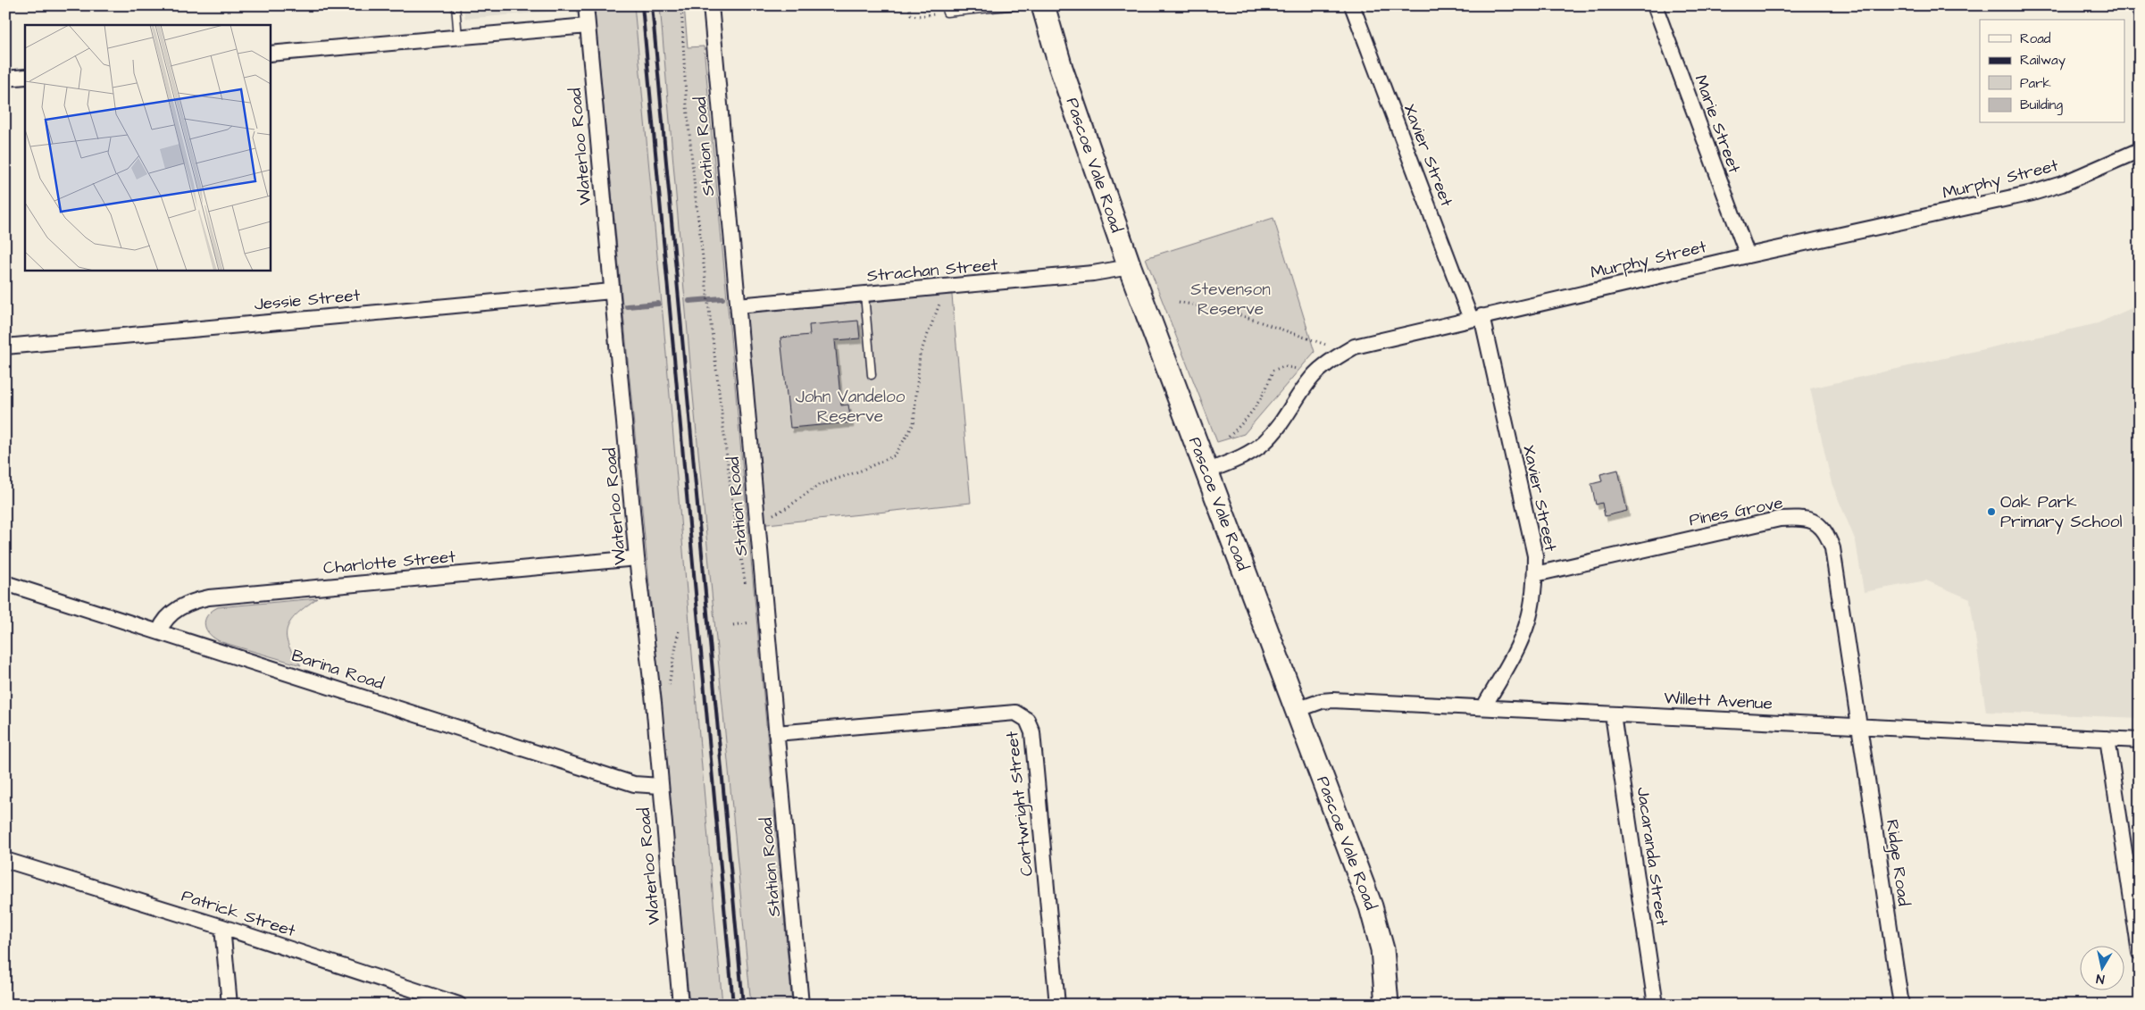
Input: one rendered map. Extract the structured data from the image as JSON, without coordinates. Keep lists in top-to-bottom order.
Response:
{
  "streets": {
    "main road": ["Pascoe Vale Road"],
    "street": [
      "Marie Street",
      "Waterloo Road",
      "Station Road",
      "Xavier Street",
      "Murphy Street",
      "Strachan Street",
      "Jessie Street",
      "Pines Grove",
      "Charlotte Street",
      "Barina Road",
      "Willett Avenue",
      "Cartwright Street",
      "Jacaranda Street",
      "Ridge Road",
      "Patrick Street"
    ]
  },
  "crossings": [
    ["Marie Street", "Murphy Street"],
    ["Waterloo Road", "Jessie Street"],
    ["Waterloo Road", "Charlotte Street"],
    ["Waterloo Road", "Barina Road"],
    ["Station Road", "Strachan Street"],
    ["Station Road", "Cartwright Street"],
    ["Xavier Street", "Murphy Street"],
    ["Xavier Street", "Pines Grove"],
    ["Xavier Street", "Willett Avenue"],
    ["Pascoe Vale Road", "Murphy Street"],
    ["Pascoe Vale Road", "Strachan Street"],
    ["Pascoe Vale Road", "Willett Avenue"],
    ["Pines Grove", "Willett Avenue"],
    ["Pines Grove", "Ridge Road"],
    ["Charlotte Street", "Barina Road"],
    ["Willett Avenue", "Jacaranda Street"],
    ["Willett Avenue", "Ridge Road"]
  ],
  "parks": ["Stevenson Reserve", "John Vandeloo Reserve"],
  "places": ["Oak Park Primary School"],
  "legend": [
    "Road",
    "Railway",
    "Park",
    "Building"
  ],
  "north": "bottom"
}
